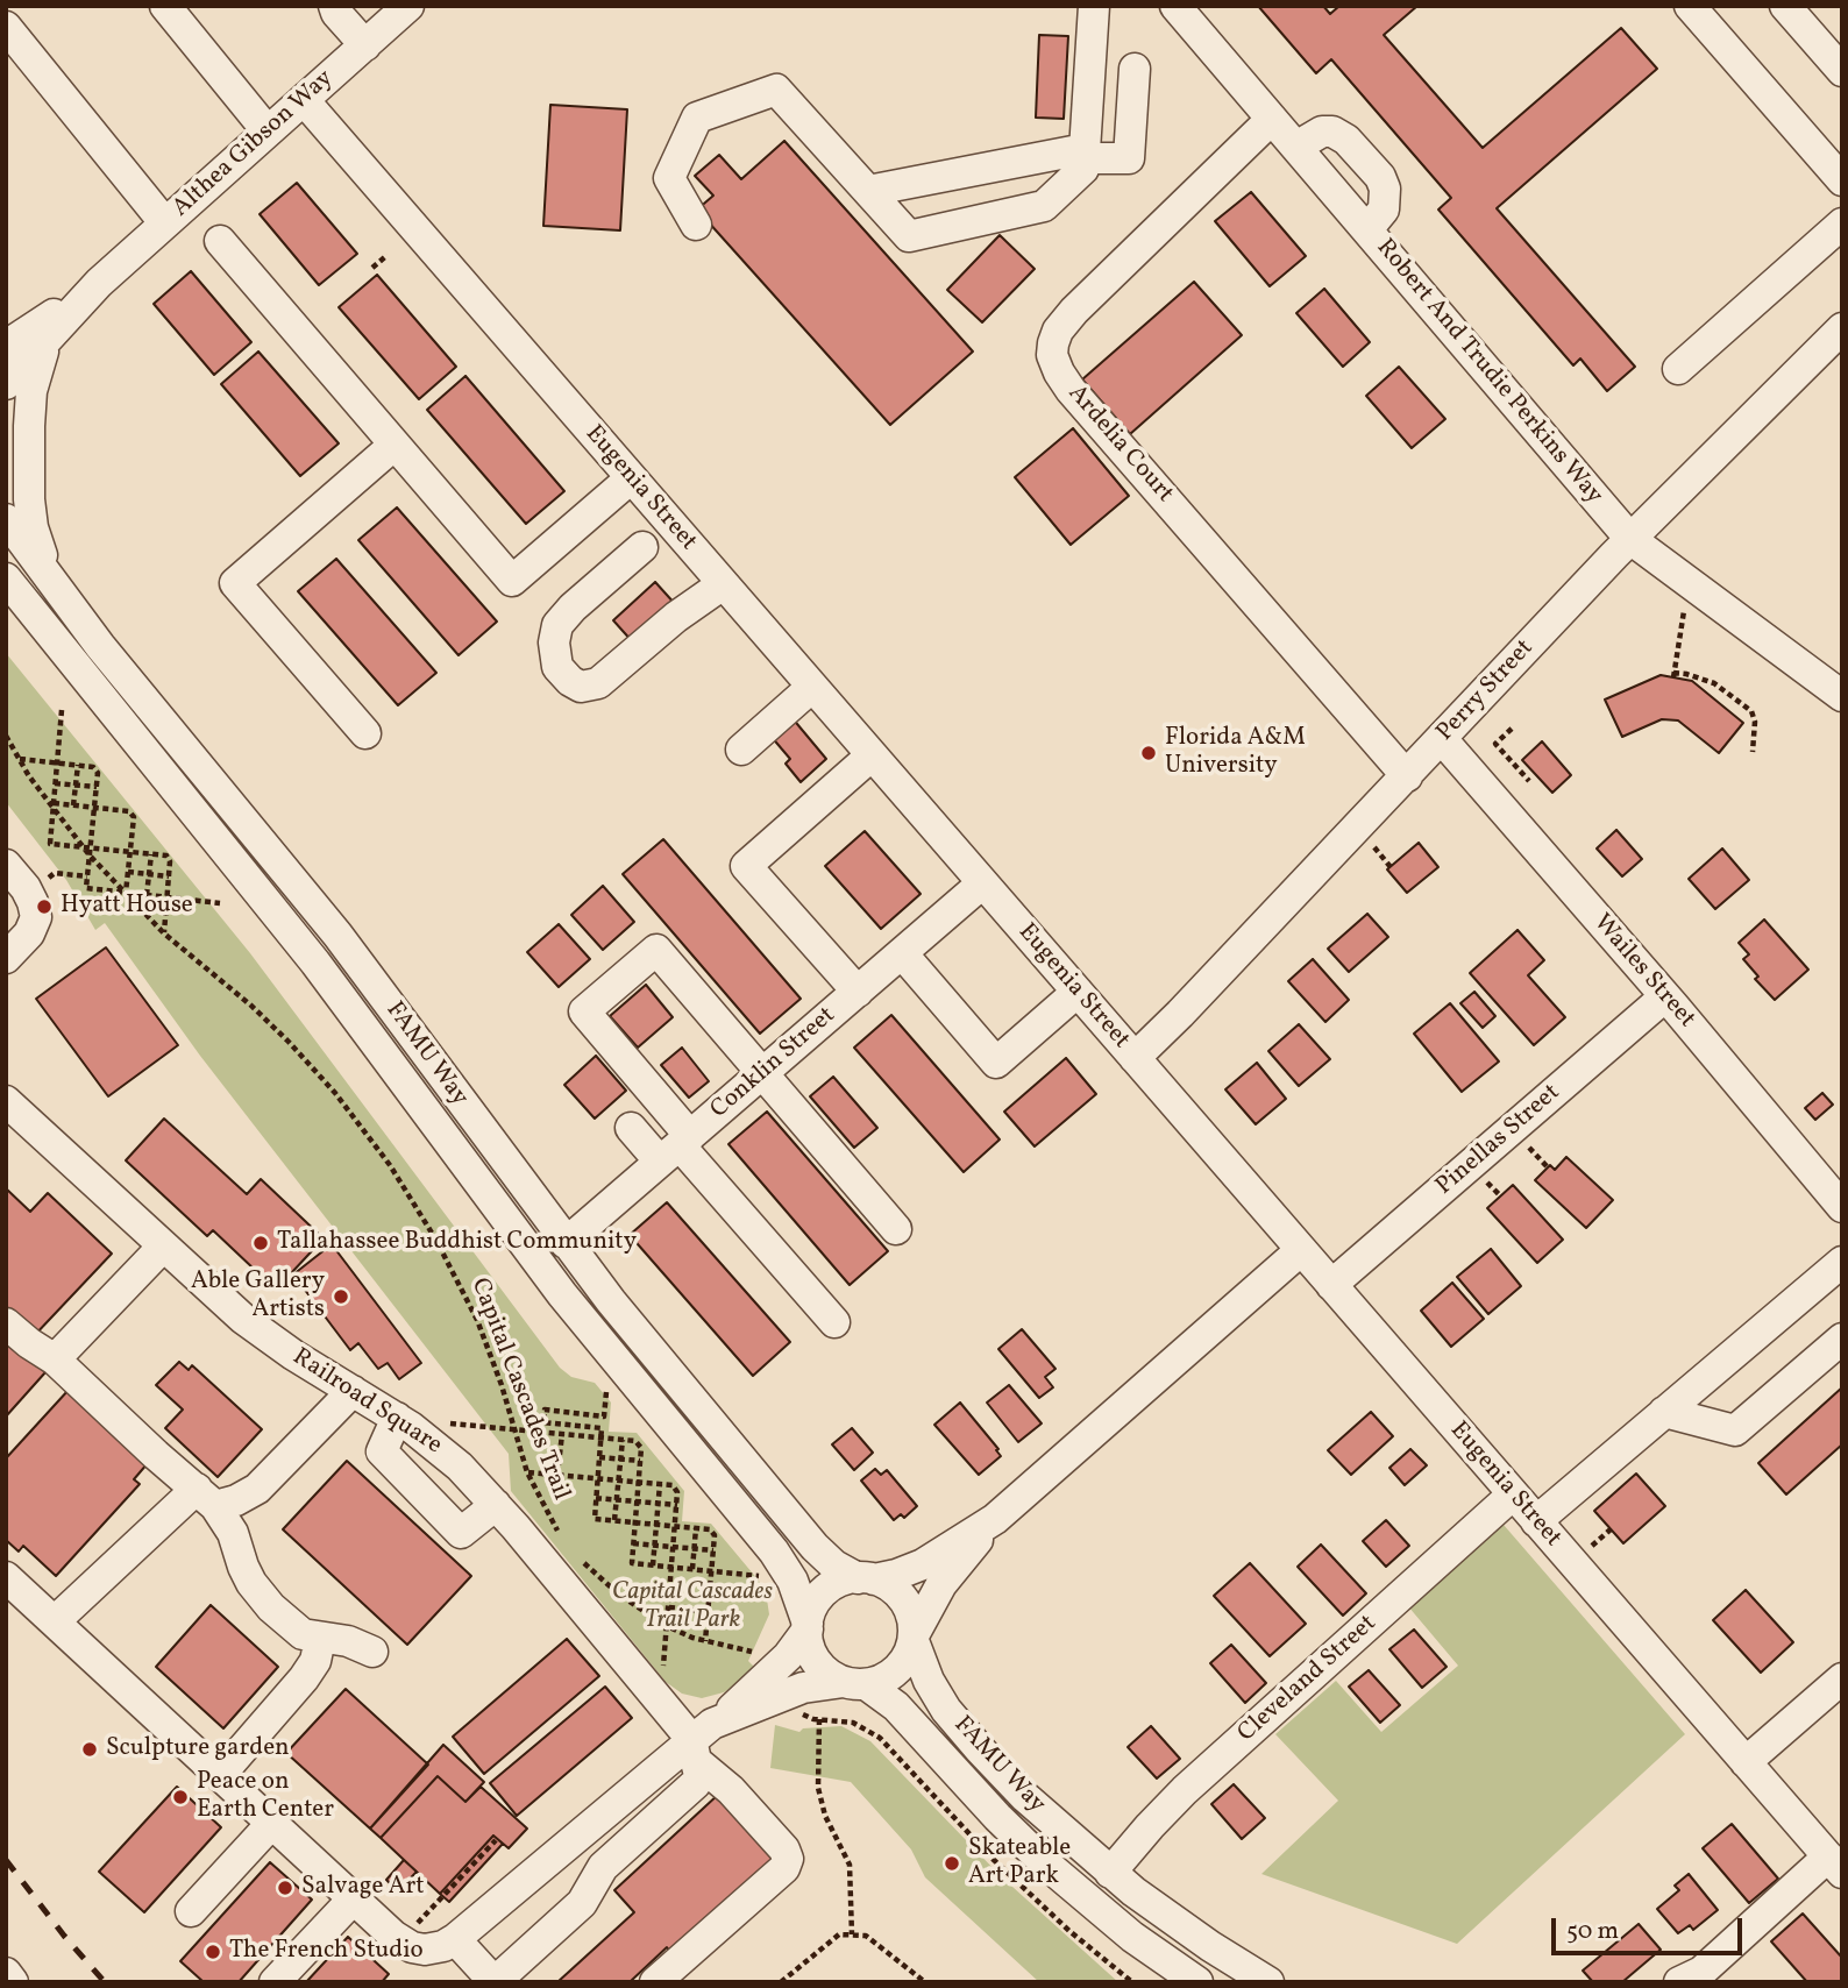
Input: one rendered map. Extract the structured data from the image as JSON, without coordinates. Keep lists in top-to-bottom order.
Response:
{
  "streets": {
    "street": [
      "Althea Gibson Way",
      "Robert And Trudie Perkins Way",
      "Ardelia Court",
      "Eugenia Street",
      "Perry Street",
      "Wailes Street",
      "FAMU Way",
      "Conklin Street",
      "Pinellas Street",
      "Railroad Square",
      "Cleveland Street"
    ],
    "path": ["Capital Cascades Trail"]
  },
  "crossings": [
    ["Althea Gibson Way", "Eugenia Street"],
    ["Robert And Trudie Perkins Way", "Ardelia Court"],
    ["Robert And Trudie Perkins Way", "Perry Street"],
    ["Ardelia Court", "Perry Street"],
    ["Eugenia Street", "Perry Street"],
    ["Eugenia Street", "Conklin Street"],
    ["Eugenia Street", "Pinellas Street"],
    ["Eugenia Street", "Cleveland Street"],
    ["Perry Street", "Wailes Street"],
    ["Wailes Street", "Pinellas Street"],
    ["FAMU Way", "Conklin Street"],
    ["FAMU Way", "Cleveland Street"]
  ],
  "parks": ["Capital Cascades Trail Park"],
  "places": [
    "Florida A&M University",
    "Hyatt House",
    "Tallahassee Buddhist Community",
    "Able Gallery Artists",
    "Sculpture garden",
    "Peace on Earth Center",
    "Skateable Art Park",
    "Salvage Art",
    "The French Studio"
  ],
  "scale_bar": "50 m"
}
